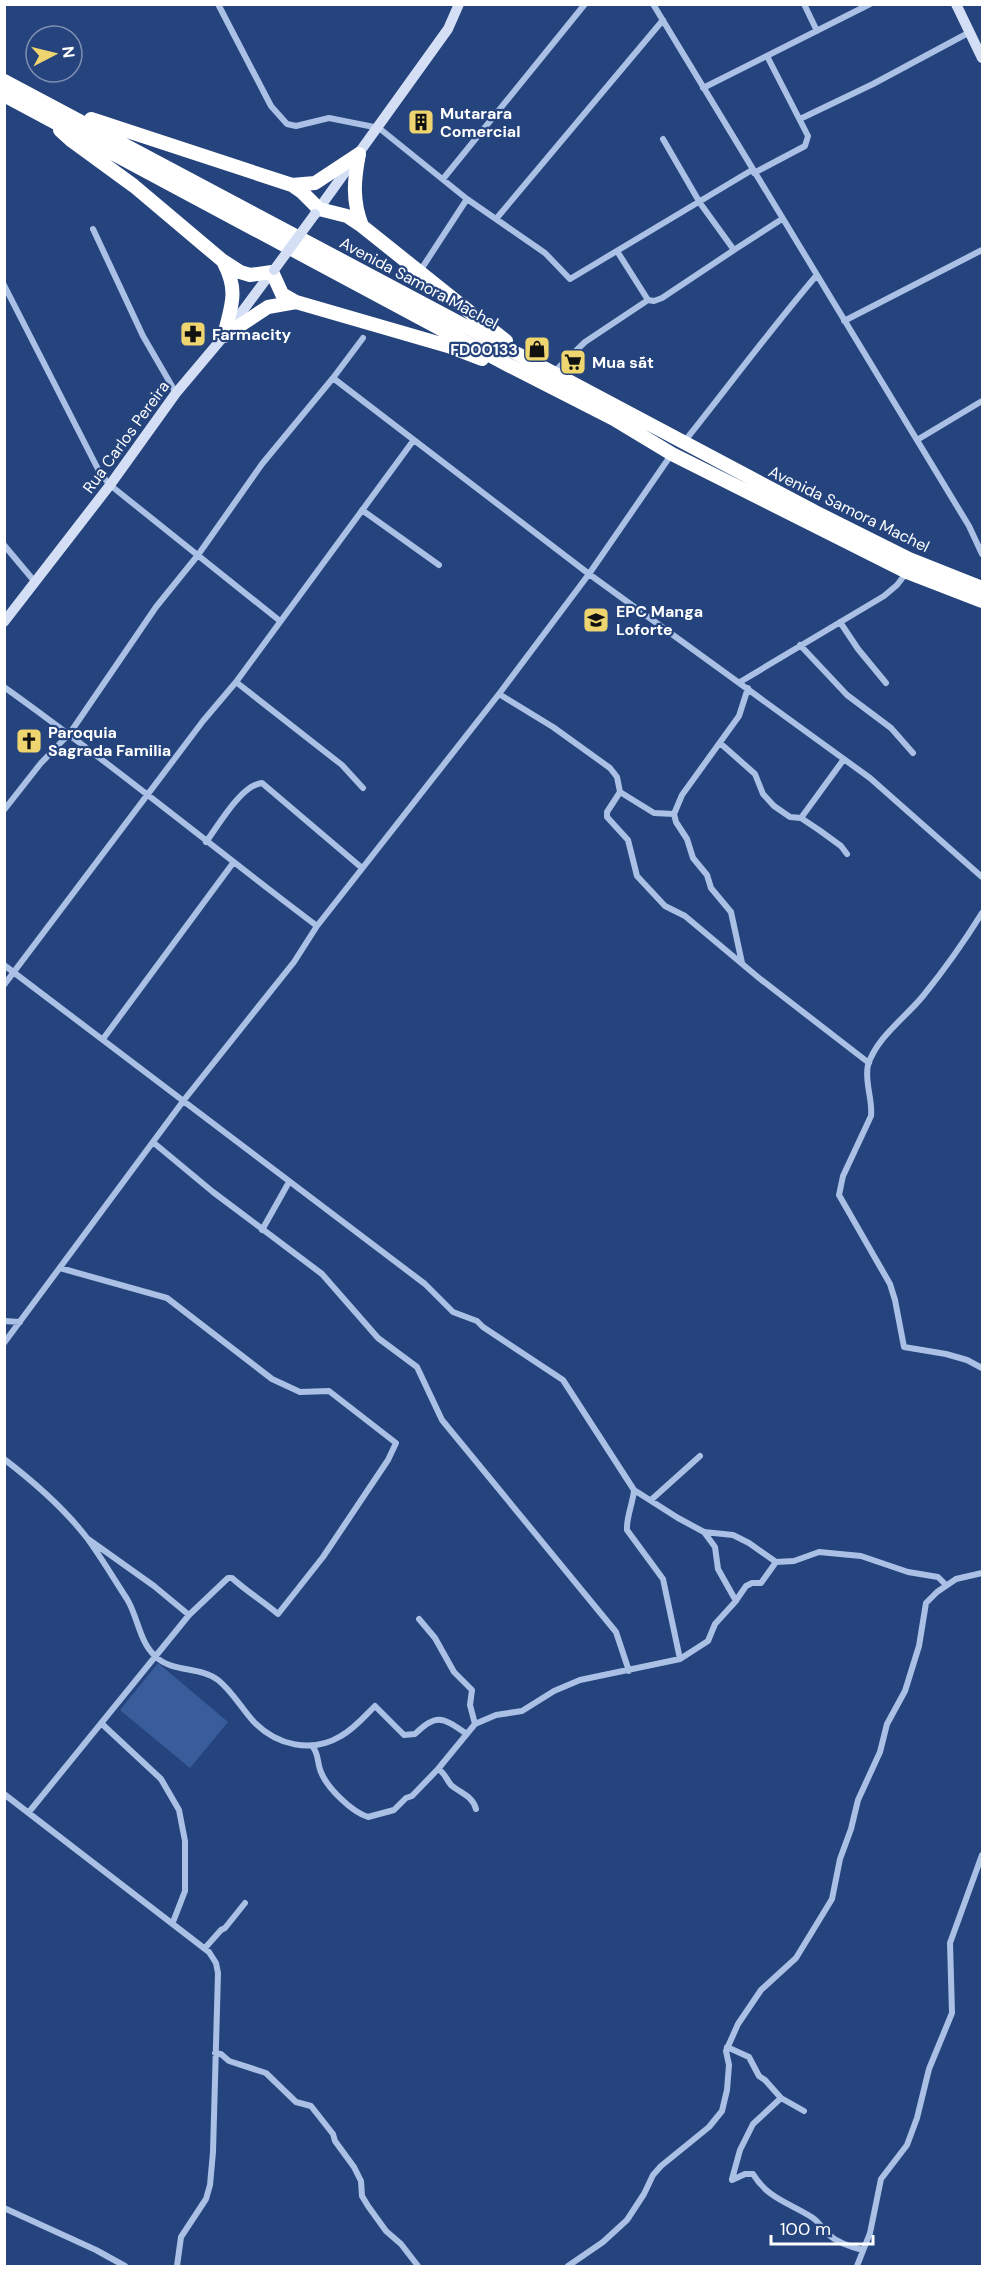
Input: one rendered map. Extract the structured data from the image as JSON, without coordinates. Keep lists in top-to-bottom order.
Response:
{
  "streets": {
    "highway": ["Avenida Samora Machel"],
    "main road": ["Rua Carlos Pereira"]
  },
  "places": {
    "building": ["Mutarara Comercial"],
    "pharmacy": ["Farmacity"],
    "shop": ["FD00133"],
    "supermarket": ["Mua sắt"],
    "school or university": ["EPC Manga Loforte"],
    "church": ["Paroquia Sagrada Familia"]
  },
  "scale_bar": "100 m",
  "north": "right"
}
